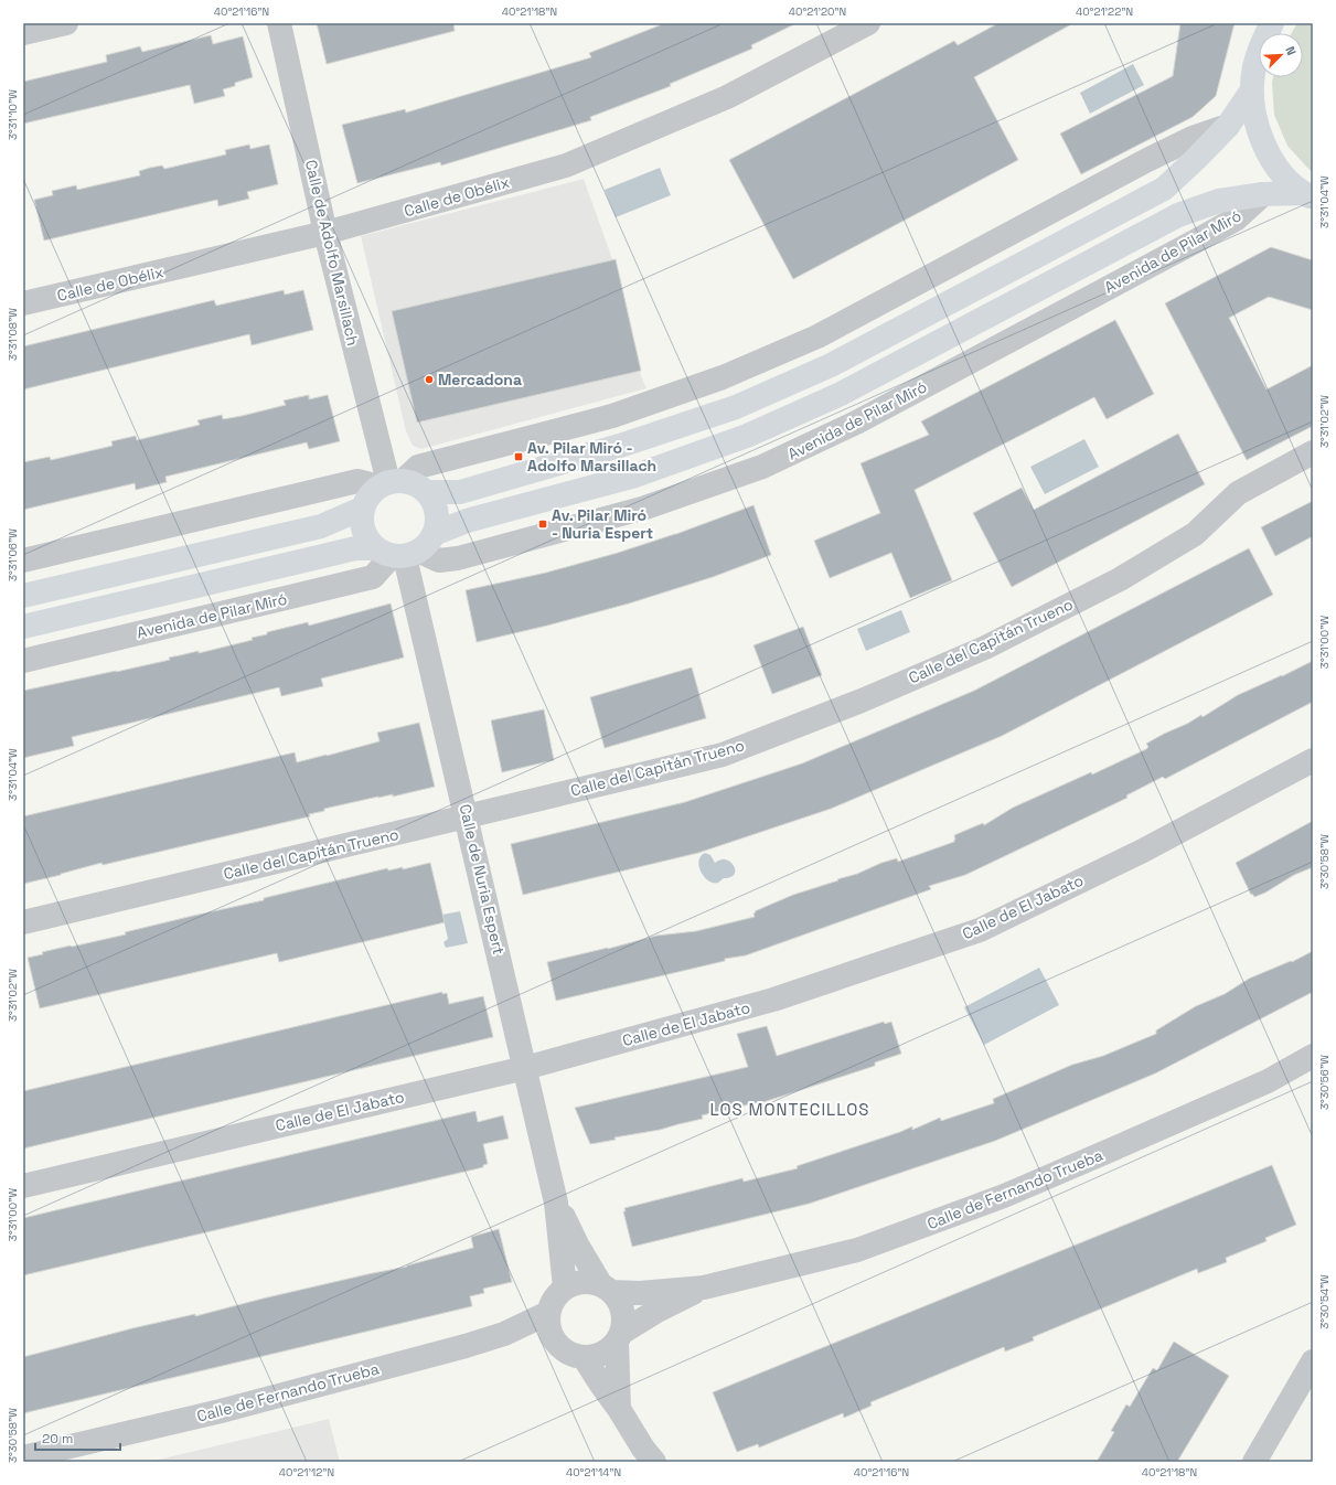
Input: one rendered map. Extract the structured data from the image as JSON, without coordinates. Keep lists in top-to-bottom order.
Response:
{
  "streets": {
    "street": [
      "Calle de Obélix",
      "Avenida de Pilar Miró",
      "Calle de Adolfo Marsillach",
      "Calle del Capitán Trueno",
      "Calle de Nuria Espert",
      "Calle de El Jabato",
      "Calle de Fernando Trueba"
    ]
  },
  "crossings": [
    ["Calle de Obélix", "Calle de Adolfo Marsillach"],
    ["Avenida de Pilar Miró", "Calle de Adolfo Marsillach"],
    ["Avenida de Pilar Miró", "Calle de Nuria Espert"],
    ["Calle de Adolfo Marsillach", "Calle de Nuria Espert"],
    ["Calle del Capitán Trueno", "Calle de Nuria Espert"],
    ["Calle de Nuria Espert", "Calle de El Jabato"],
    ["Calle de Nuria Espert", "Calle de Fernando Trueba"]
  ],
  "districts": ["LOS MONTECILLOS"],
  "places": {
    "other": ["Mercadona"],
    "transit": ["Av. Pilar Miró - Adolfo Marsillach", "Av. Pilar Miró - Nuria Espert"]
  },
  "scale_bar": "20 m",
  "north": "top right",
  "coordinates": [
    "40°21'16\"N",
    "40°21'18\"N",
    "40°21'20\"N",
    "40°21'22\"N",
    "3°31'10\"W",
    "3°31'04\"W",
    "3°31'08\"W",
    "3°31'02\"W",
    "3°31'06\"W",
    "3°31'00\"W",
    "3°30'58\"W",
    "3°30'56\"W",
    "3°30'54\"W",
    "40°21'12\"N",
    "40°21'14\"N"
  ]
}
